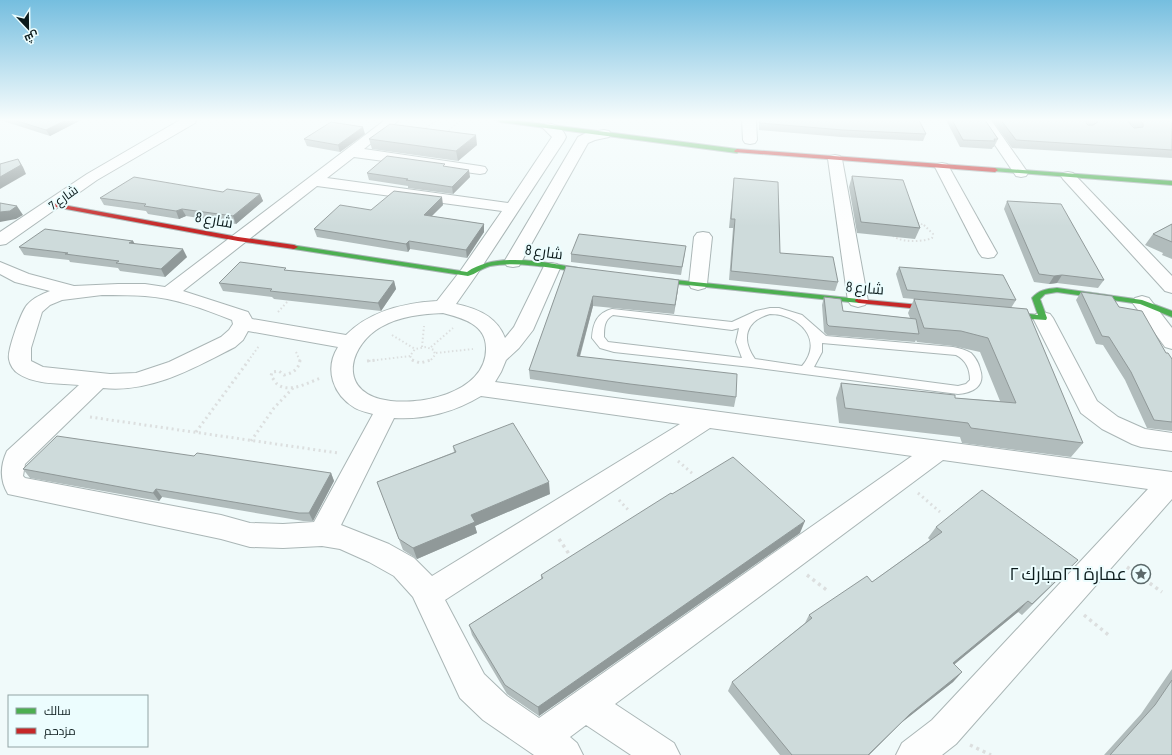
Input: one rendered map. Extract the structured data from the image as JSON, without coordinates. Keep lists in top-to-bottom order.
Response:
{
  "streets": {
    "street": ["شارع 7", "شارع 8"]
  },
  "crossings": [
    ["شارع 7", "شارع 8"]
  ],
  "places": {
    "place": ["عمارة ٢٦مبارك ٢"]
  },
  "legend": ["سالك", "مزدحم"],
  "north": "bottom"
}
